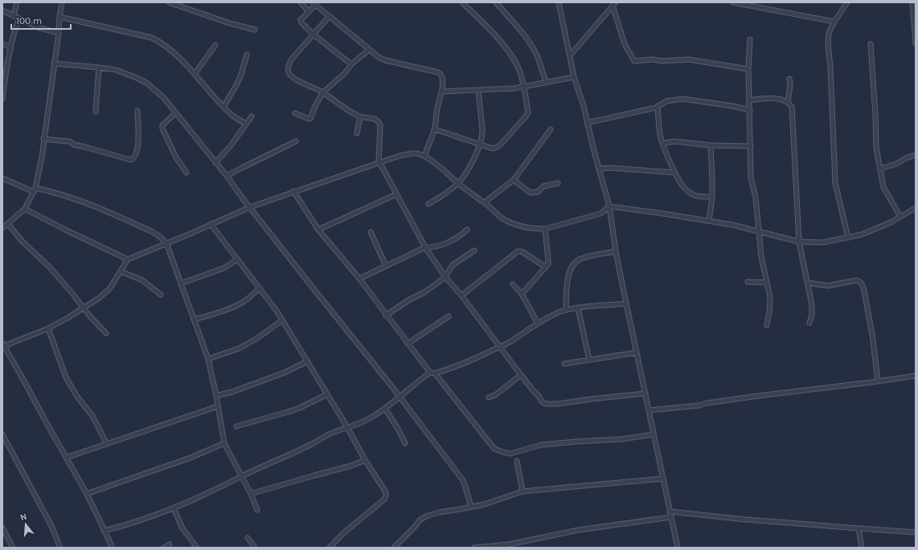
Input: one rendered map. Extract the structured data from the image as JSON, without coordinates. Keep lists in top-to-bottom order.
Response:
{
  "scale_bar": "100 m",
  "north": "top"
}
